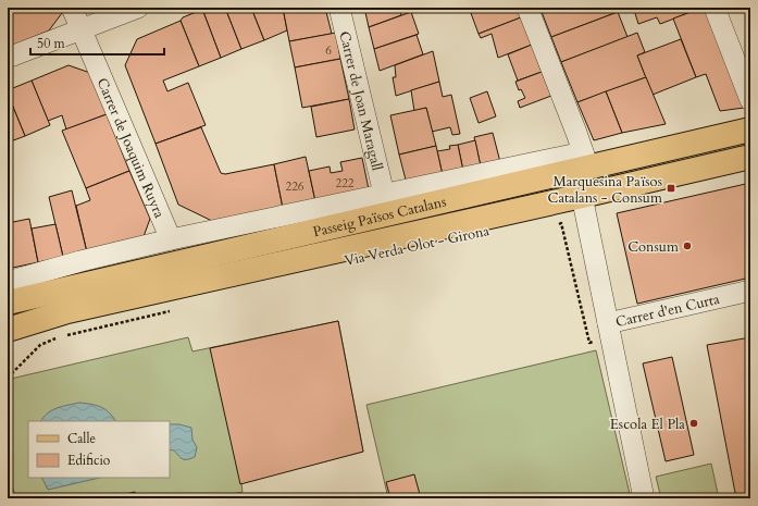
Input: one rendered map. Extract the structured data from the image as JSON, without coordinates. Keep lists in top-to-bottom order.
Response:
{
  "streets": {
    "main road": ["Passeig Països Catalans"],
    "street": ["Carrer de Joan Maragall", "Carrer de Joaquim Ruyra", "Carrer d'en Curta"]
  },
  "crossings": [
    ["Carrer de Joan Maragall", "Passeig Països Catalans"],
    ["Carrer de Joaquim Ruyra", "Passeig Països Catalans"]
  ],
  "places": {
    "transit": ["Marquesina Països Catalans - Consum"],
    "other": ["Consum", "Escola El Pla"]
  },
  "house_numbers": ["6", "222", "226"],
  "legend": ["Calle", "Edificio"],
  "scale_bar": "50 m"
}
